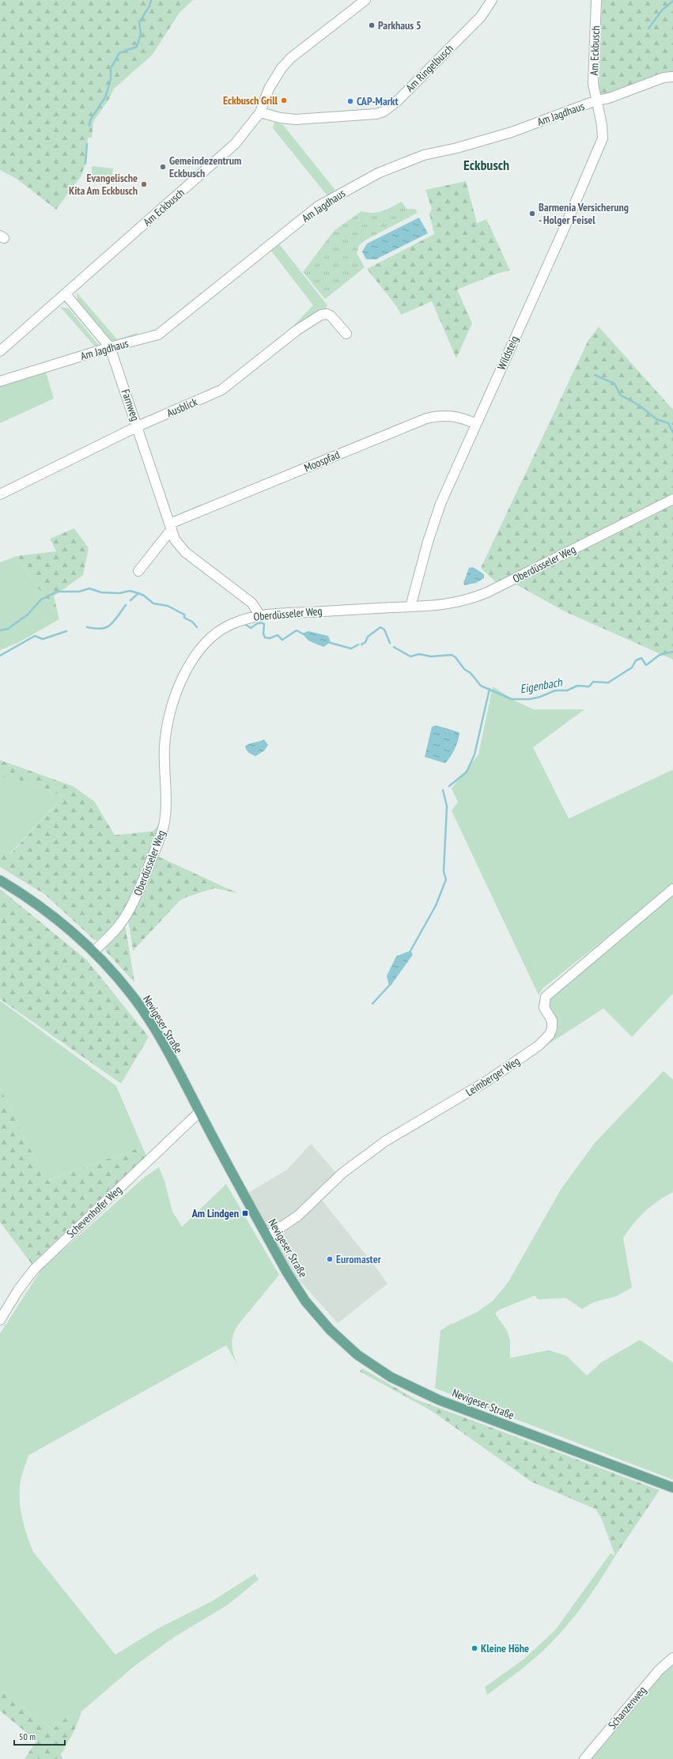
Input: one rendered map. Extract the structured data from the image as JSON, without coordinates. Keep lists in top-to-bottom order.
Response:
{
  "streets": {
    "main road": ["Nevigeser Straße"],
    "street": [
      "Am Eckbusch",
      "Am Ringelbusch",
      "Am Jagdhaus",
      "Wildsteig",
      "Farnweg",
      "Ausblick",
      "Moospfad",
      "Oberdüsseler Weg",
      "Leimberger Weg",
      "Schevenhofer Weg",
      "Schanzenweg"
    ]
  },
  "crossings": [
    ["Am Eckbusch", "Am Ringelbusch"],
    ["Am Eckbusch", "Am Jagdhaus"],
    ["Am Eckbusch", "Wildsteig"],
    ["Am Eckbusch", "Farnweg"],
    ["Am Jagdhaus", "Wildsteig"],
    ["Am Jagdhaus", "Farnweg"],
    ["Wildsteig", "Moospfad"],
    ["Wildsteig", "Oberdüsseler Weg"],
    ["Farnweg", "Ausblick"],
    ["Farnweg", "Moospfad"],
    ["Farnweg", "Oberdüsseler Weg"],
    ["Oberdüsseler Weg", "Nevigeser Straße"],
    ["Nevigeser Straße", "Leimberger Weg"],
    ["Nevigeser Straße", "Schevenhofer Weg"]
  ],
  "districts": ["Eckbusch"],
  "water": ["Eigenbach"],
  "places": {
    "other": [
      "Parkhaus 5",
      "Eckbusch Grill",
      "CAP-Markt",
      "Gemeindezentrum Eckbusch",
      "Evangelische Kita Am Eckbusch",
      "Barmenia Versicherung - Holger Feisel",
      "Euromaster",
      "Kleine Höhe"
    ],
    "transit": ["Am Lindgen"]
  },
  "scale_bar": "50 m"
}
